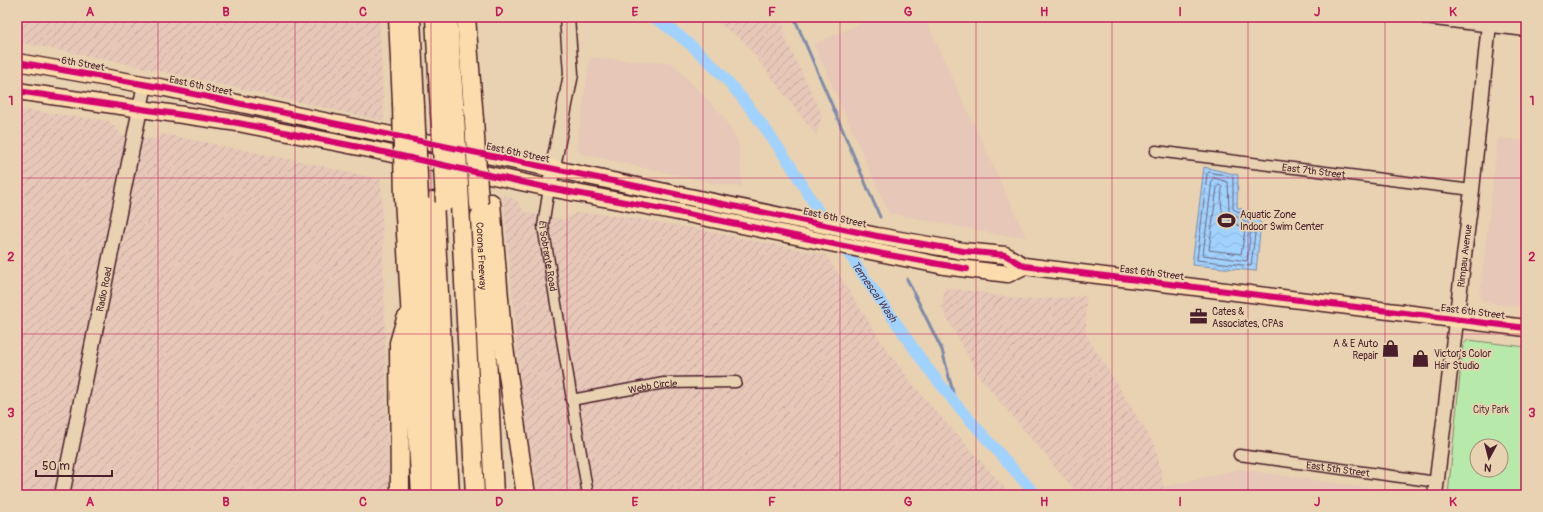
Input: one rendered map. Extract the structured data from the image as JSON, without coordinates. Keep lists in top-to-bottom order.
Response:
{
  "streets": {
    "highway": ["Corona Freeway"],
    "main road": ["6th Street", "East 6th Street"],
    "street": [
      "East 7th Street",
      "Rimpau Avenue",
      "El Sobrante Road",
      "Radio Road",
      "Webb Circle",
      "East 5th Street"
    ]
  },
  "crossings": [
    ["6th Street", "East 6th Street"],
    ["6th Street", "Radio Road"],
    ["East 6th Street", "Rimpau Avenue"],
    ["East 6th Street", "El Sobrante Road"],
    ["East 6th Street", "Radio Road"],
    ["East 7th Street", "Rimpau Avenue"],
    ["Rimpau Avenue", "East 5th Street"],
    ["El Sobrante Road", "Webb Circle"]
  ],
  "water": ["Temescal Wash"],
  "parks": ["City Park"],
  "places": {
    "sports": ["Aquatic Zone Indoor Swim Center"],
    "office": ["Cates & Associates, CPAs"],
    "shop": ["A & E Auto Repair", "Victor's Color Hair Studio"]
  },
  "scale_bar": "50 m",
  "north": "bottom",
  "grid": {
    "columns": [
      "A",
      "B",
      "C",
      "D",
      "E",
      "F",
      "G",
      "H",
      "I",
      "J",
      "K"
    ],
    "rows": ["1", "2", "3"]
  }
}
